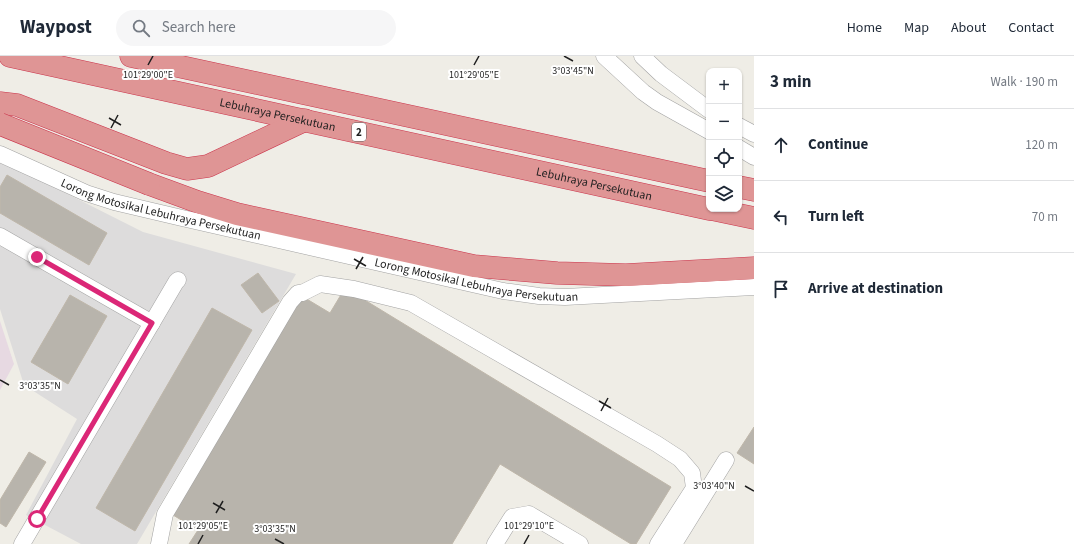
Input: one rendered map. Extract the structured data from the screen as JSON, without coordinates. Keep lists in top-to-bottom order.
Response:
{
  "streets": {
    "highway": ["Lebuhraya Persekutuan", "2"],
    "lane": ["Lorong Motosikal Lebuhraya Persekutuan"]
  },
  "page": {
    "header": "Waypost",
    "search": "Search here",
    "nav": [
      "Home",
      "Map",
      "About",
      "Contact"
    ],
    "heading": ["3 min", "Walk · 190 m"],
    "map_buttons": ["+", "−"],
    "list": [
      ["Continue", "120 m"],
      ["Turn left", "70 m"],
      "Arrive at destination"
    ]
  },
  "coordinates": [
    "3°03'45\"N",
    "101°29'00\"E",
    "101°29'05\"E",
    "3°03'35\"N",
    "3°03'40\"N",
    "101°29'10\"E"
  ]
}
